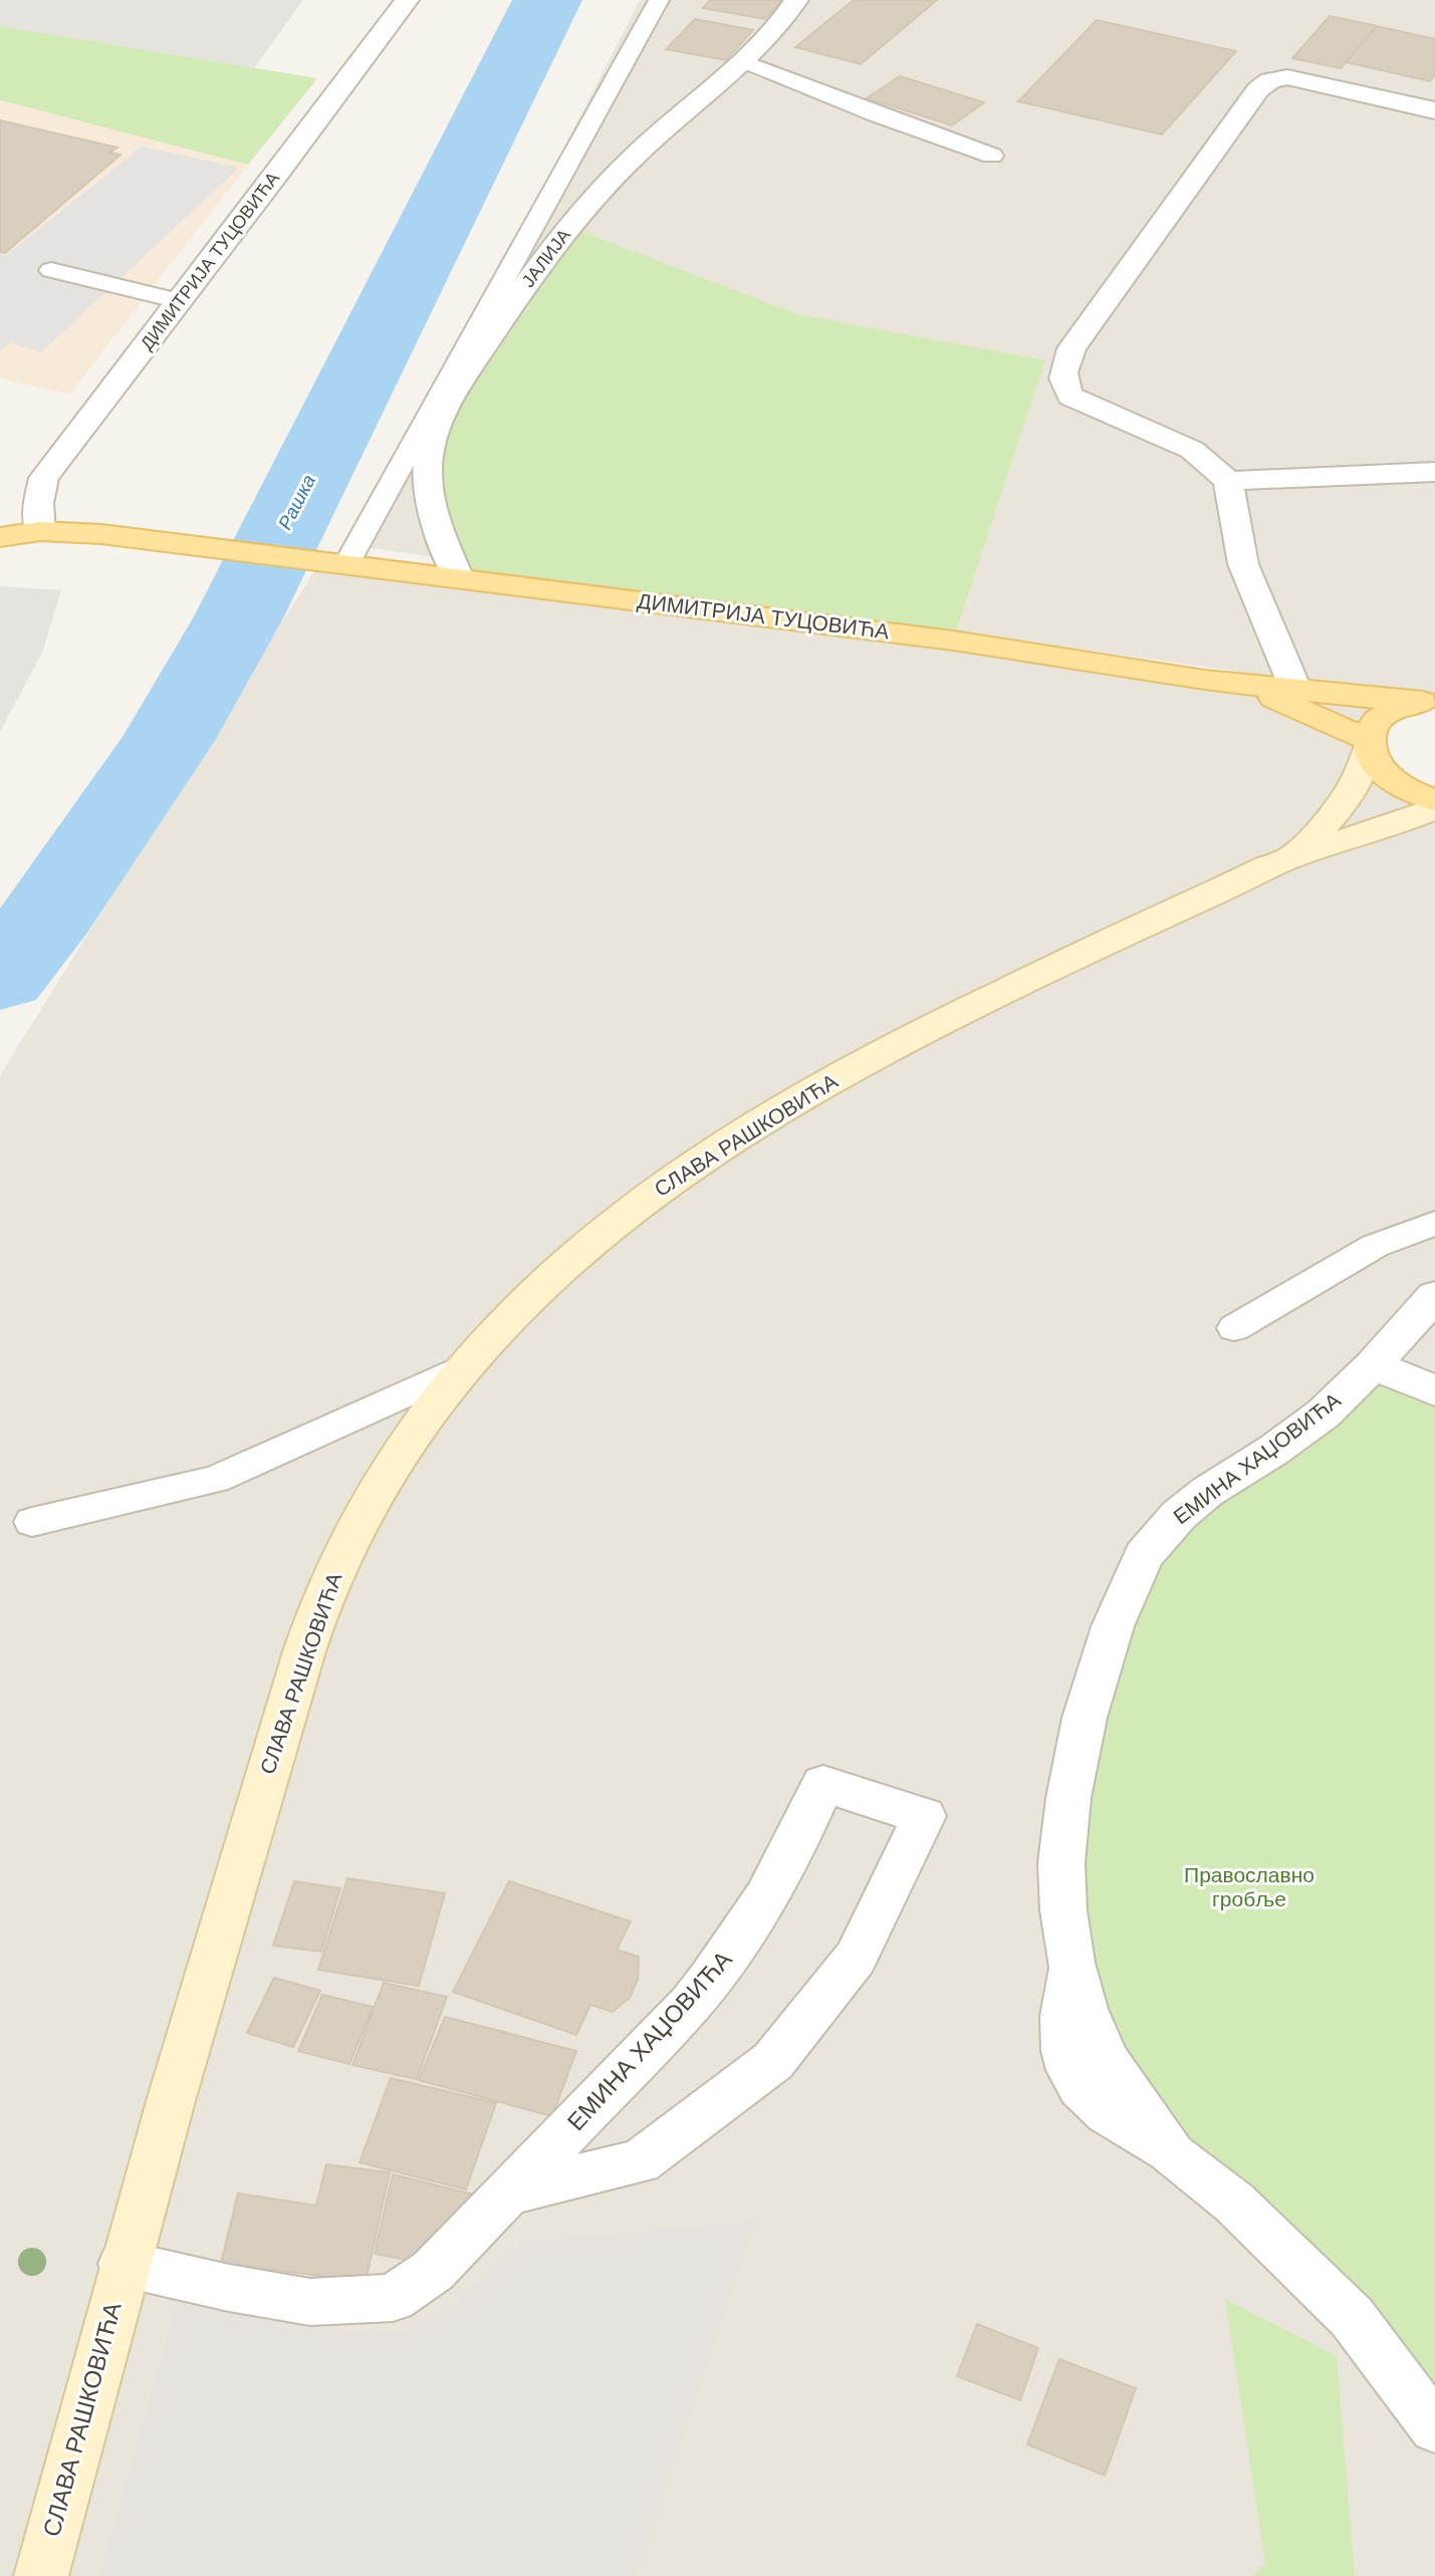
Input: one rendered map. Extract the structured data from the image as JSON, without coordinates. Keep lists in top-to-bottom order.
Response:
{
  "streets": {
    "main road": ["ДИМИТРИЈА ТУЦОВИЋА", "СЛАВА РАШКОВИЋА"],
    "street": ["ЈАЛИЈА", "ЕМИНА ХАЏОВИЋА"]
  },
  "crossings": [
    ["ЈАЛИЈА", "ДИМИТРИЈА ТУЦОВИЋА"]
  ],
  "water": ["Рашка"],
  "parks": ["Православно гробље"]
}
